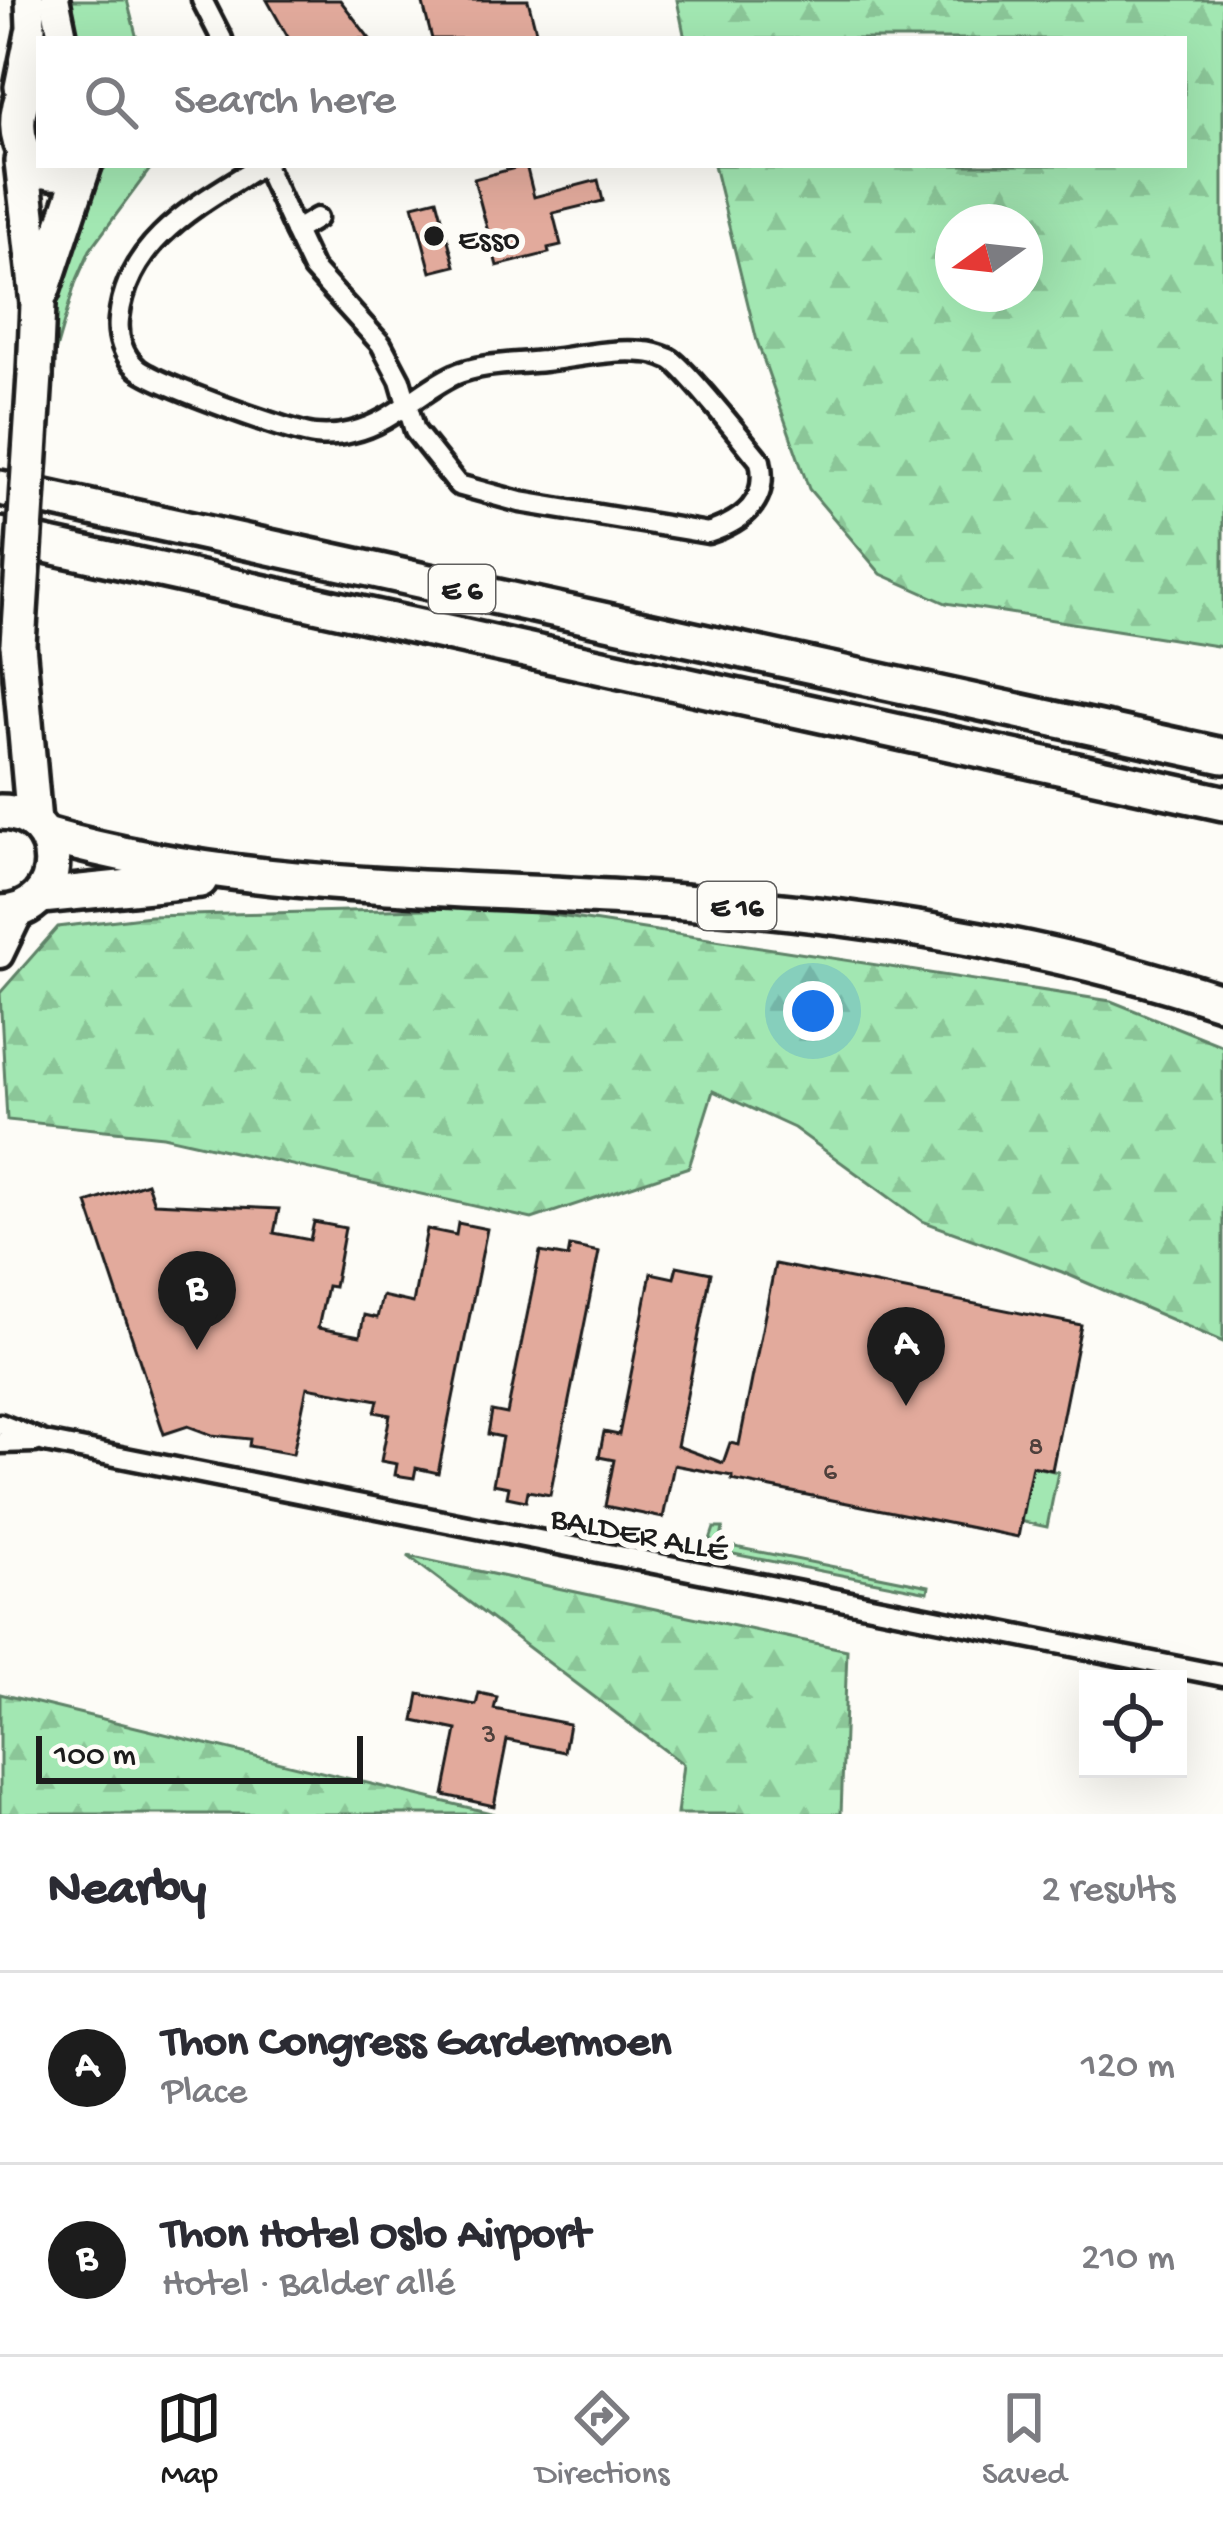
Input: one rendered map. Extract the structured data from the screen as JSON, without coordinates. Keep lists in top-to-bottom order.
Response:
{
  "streets": {
    "highway": ["E 6", "E 16"],
    "street": ["BALDER ALLÉ"]
  },
  "places": ["Esso"],
  "house_numbers": ["8", "6", "3"],
  "scale_bar": "100 m",
  "north": "left",
  "page": {
    "search": "Search here",
    "pins": ["B", "A"],
    "scale": "100 m",
    "heading": ["Nearby", "2 results"],
    "list": [
      {
        "mark": "A",
        "name": "Thon Congress Gardermoen",
        "note": "Place",
        "value": "120 m"
      },
      {
        "mark": "B",
        "name": "Thon Hotel Oslo Airport",
        "note": "Hotel · Balder allé",
        "value": "210 m"
      }
    ],
    "nav": ["Map", "Directions", "Saved"]
  }
}
